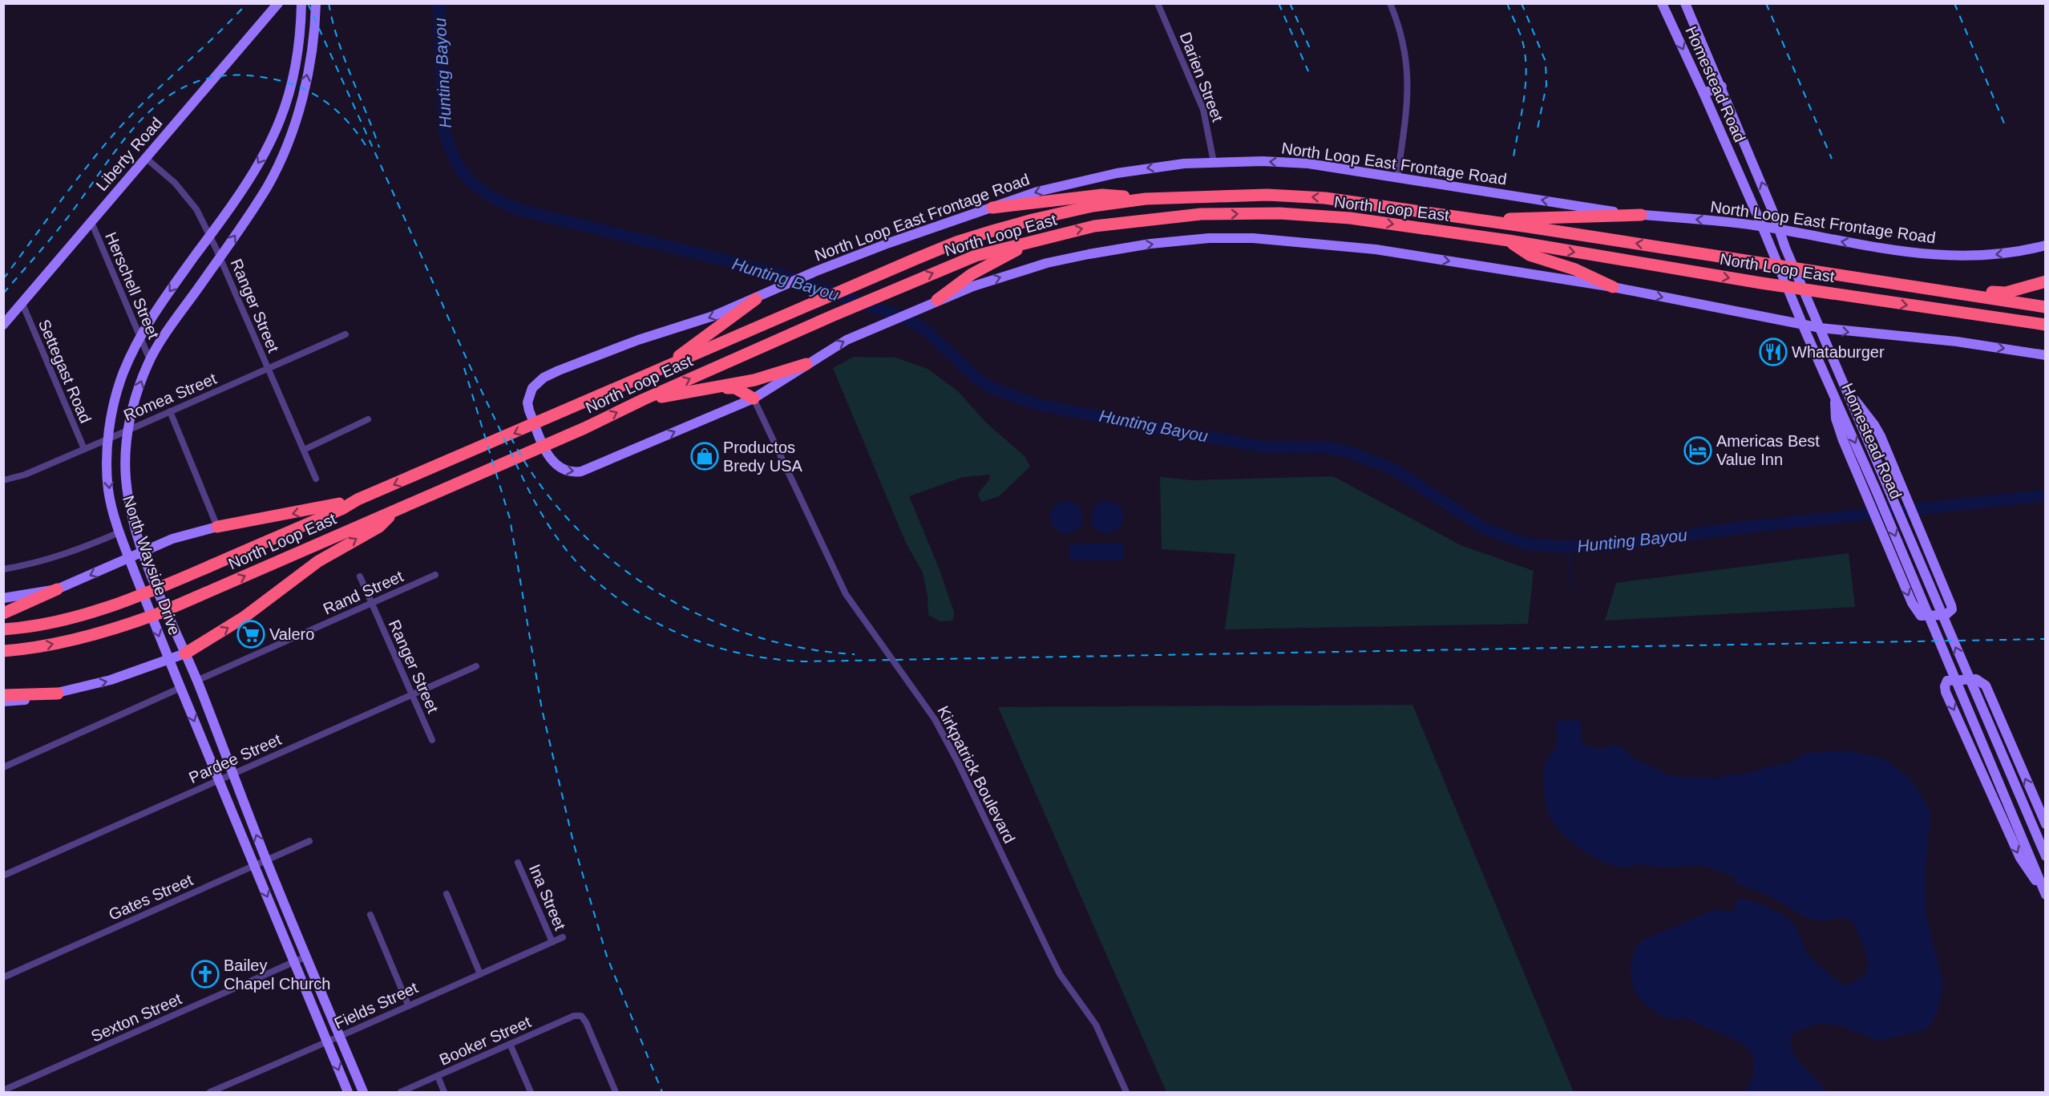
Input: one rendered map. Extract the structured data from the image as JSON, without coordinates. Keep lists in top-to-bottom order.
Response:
{
  "streets": {
    "highway": ["North Loop East"],
    "main road": [
      "Homestead Road",
      "Liberty Road",
      "North Loop East Frontage Road",
      "North Wayside Drive"
    ],
    "street": [
      "Darien Street",
      "Herschell Street",
      "Ranger Street",
      "Settegast Road",
      "Romea Street",
      "Rand Street",
      "Pardee Street",
      "Kirkpatrick Boulevard",
      "Gates Street",
      "Ina Street",
      "Fields Street",
      "Sexton Street",
      "Booker Street"
    ]
  },
  "crossings": [
    ["Darien Street", "North Loop East Frontage Road"],
    ["Homestead Road", "North Loop East Frontage Road"],
    ["Liberty Road", "Herschell Street"],
    ["Liberty Road", "Ranger Street"],
    ["Liberty Road", "Settegast Road"],
    ["North Loop East Frontage Road", "Kirkpatrick Boulevard"],
    ["Herschell Street", "North Wayside Drive"],
    ["Ranger Street", "Romea Street"],
    ["Ranger Street", "North Wayside Drive"],
    ["Ranger Street", "Rand Street"],
    ["Ranger Street", "Pardee Street"],
    ["Settegast Road", "Romea Street"],
    ["Romea Street", "North Wayside Drive"],
    ["North Wayside Drive", "Rand Street"],
    ["North Wayside Drive", "Pardee Street"],
    ["North Wayside Drive", "Gates Street"],
    ["North Wayside Drive", "Fields Street"],
    ["North Wayside Drive", "Sexton Street"],
    ["Ina Street", "Fields Street"]
  ],
  "water": ["Hunting Bayou"],
  "places": {
    "restaurant": ["Whataburger"],
    "hotel": ["Americas Best Value Inn"],
    "shop": ["Productos Bredy USA"],
    "supermarket": ["Valero"],
    "church": ["Bailey Chapel Church"]
  }
}
